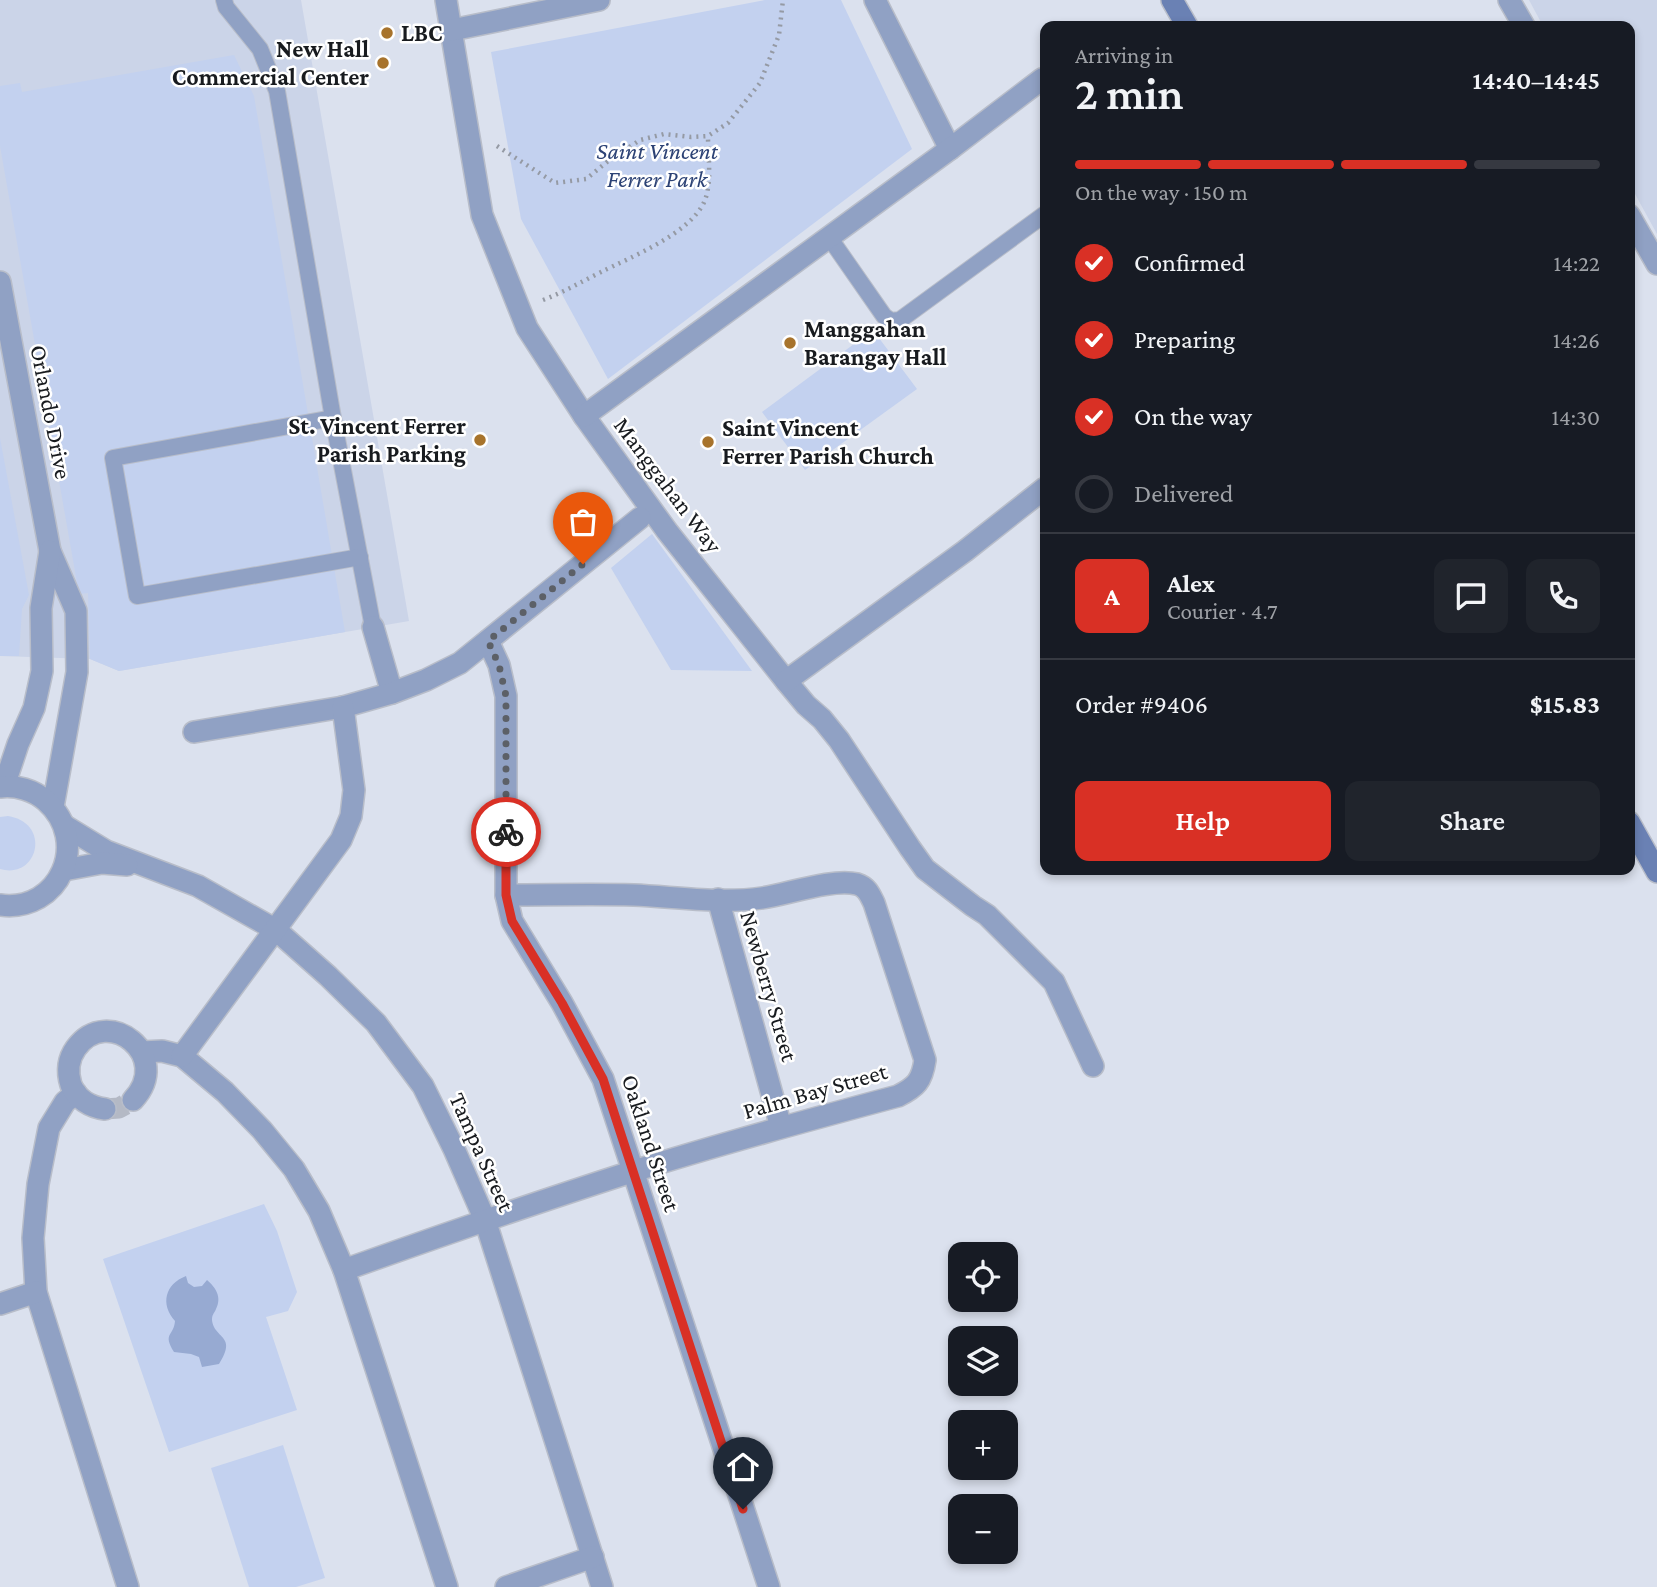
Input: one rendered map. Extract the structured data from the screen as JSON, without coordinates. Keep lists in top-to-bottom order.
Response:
{
  "streets": {
    "street": [
      "Orlando Drive",
      "Manggahan Way",
      "Newberry Street",
      "Palm Bay Street",
      "Oakland Street",
      "Tampa Street"
    ]
  },
  "crossings": [
    ["Newberry Street", "Palm Bay Street"],
    ["Palm Bay Street", "Oakland Street"],
    ["Palm Bay Street", "Tampa Street"]
  ],
  "parks": ["Saint Vincent Ferrer Park"],
  "places": [
    "LBC",
    "New Hall Commercial Center",
    "Manggahan Barangay Hall",
    "St. Vincent Ferrer Parish Parking",
    "Saint Vincent Ferrer Parish Church"
  ],
  "page": {
    "heading": ["2 min", "Arriving in", "14:40–14:45"],
    "panel": [
      "Alex",
      "Courier · 4.7",
      "Order #9406",
      "$15.83"
    ],
    "bar": "On the way · 150 m",
    "list": [
      ["Confirmed", "14:22"],
      ["Preparing", "14:26"],
      ["On the way", "14:30"],
      "Delivered"
    ],
    "round": "A",
    "buttons": ["Help", "Share"],
    "map_buttons": ["+", "−"]
  }
}
